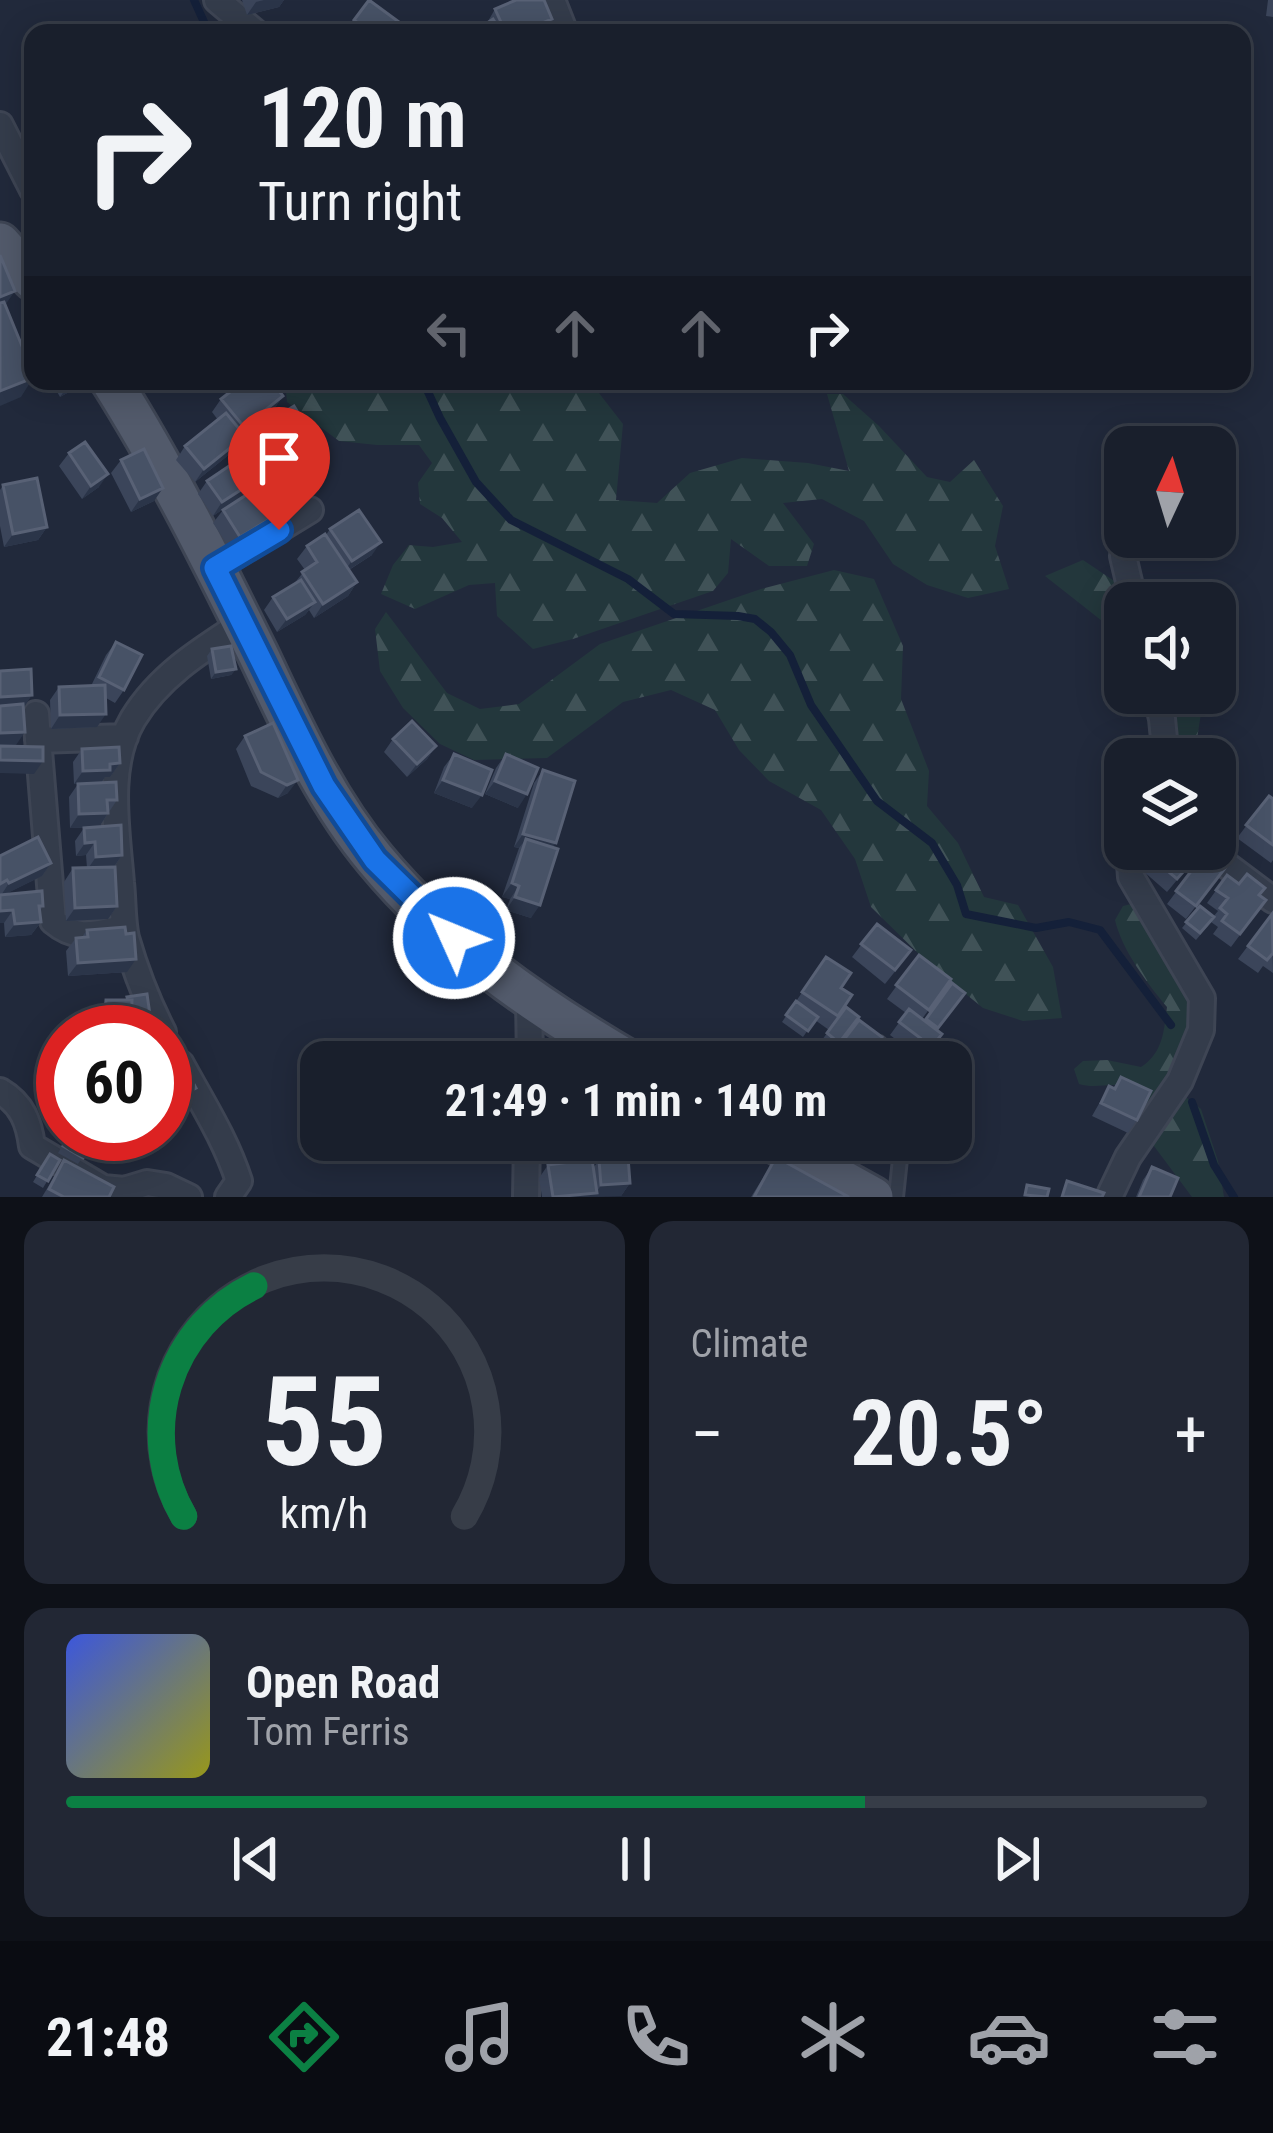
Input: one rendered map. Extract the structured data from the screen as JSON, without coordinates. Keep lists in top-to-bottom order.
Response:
{
  "north": "top",
  "page": {
    "turn": ["120 m", "Turn right"],
    "limit": "60",
    "trip": "21:49 · 1 min · 140 m",
    "tile": "Climate",
    "heat": ["−", "20.5°", "+"],
    "song": ["Open Road", "Tom Ferris"],
    "tabs": "21:48",
    "gauge": ["55", "km/h"]
  }
}
